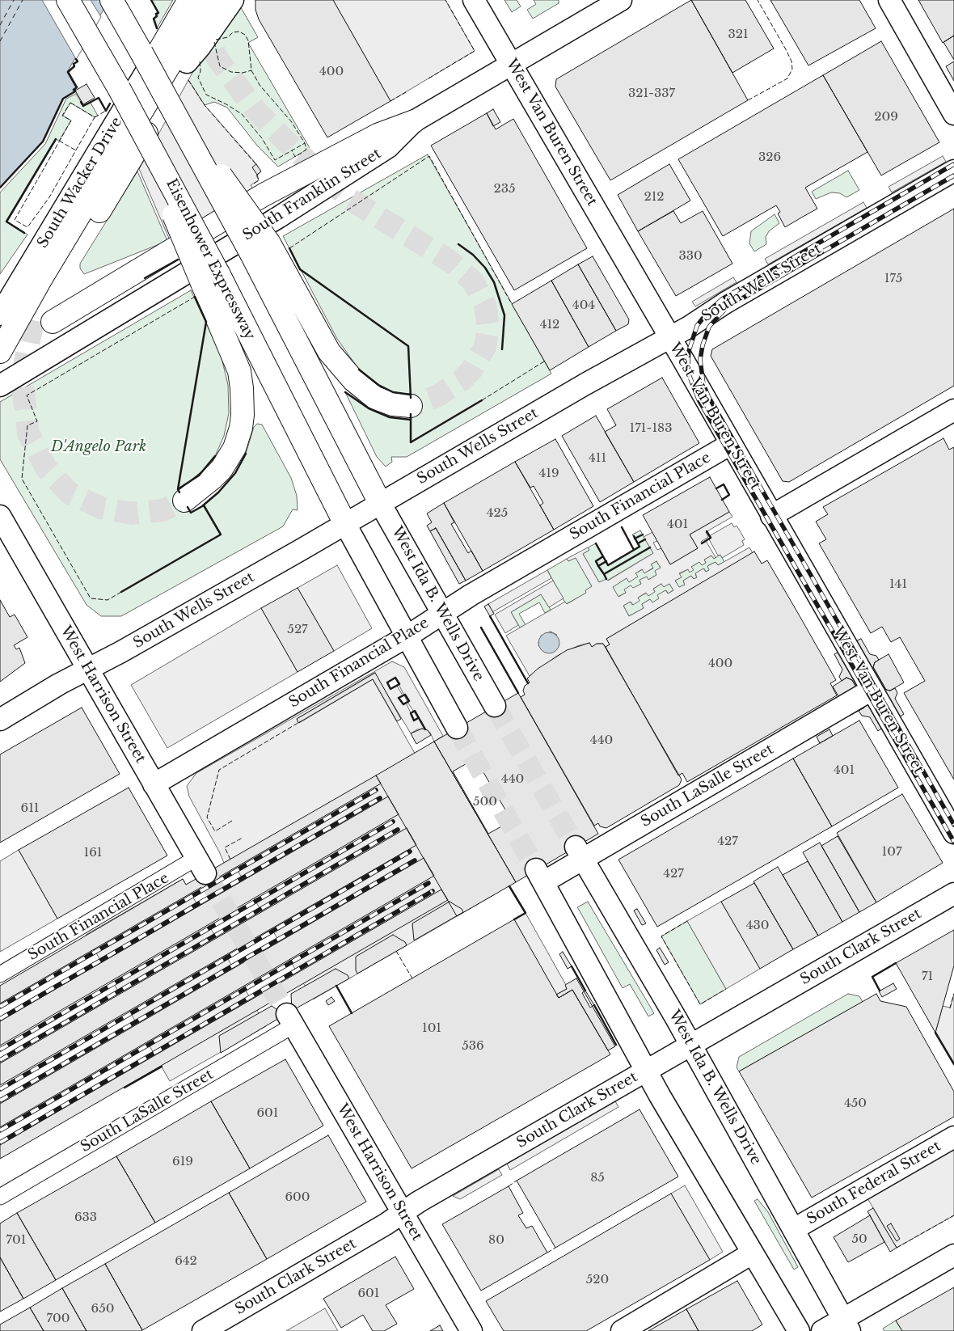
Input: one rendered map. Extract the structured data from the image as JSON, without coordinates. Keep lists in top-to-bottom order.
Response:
{
  "streets": {
    "highway": ["Eisenhower Expressway"],
    "main road": [
      "West Van Buren Street",
      "South Wacker Drive",
      "South Franklin Street",
      "South Wells Street",
      "South Financial Place",
      "West Ida B. Wells Drive",
      "West Harrison Street",
      "South LaSalle Street",
      "South Clark Street",
      "South Federal Street"
    ]
  },
  "crossings": [
    ["West Van Buren Street", "South Franklin Street"],
    ["West Van Buren Street", "South Wells Street"],
    ["West Van Buren Street", "South Financial Place"],
    ["West Van Buren Street", "South LaSalle Street"],
    ["Eisenhower Expressway", "South Wells Street"],
    ["South Wells Street", "West Ida B. Wells Drive"],
    ["South Wells Street", "West Harrison Street"],
    ["South Financial Place", "West Ida B. Wells Drive"],
    ["South Financial Place", "West Harrison Street"],
    ["West Ida B. Wells Drive", "South LaSalle Street"],
    ["West Ida B. Wells Drive", "South Clark Street"],
    ["West Ida B. Wells Drive", "South Federal Street"],
    ["West Harrison Street", "South LaSalle Street"],
    ["West Harrison Street", "South Clark Street"],
    ["South LaSalle Street", "South Clark Street"]
  ],
  "parks": ["D'Angelo Park"],
  "house_numbers": [
    "321",
    "400",
    "321-337",
    "209",
    "326",
    "235",
    "212",
    "330",
    "175",
    "404",
    "412",
    "171-183",
    "411",
    "419",
    "425",
    "401",
    "141",
    "527",
    "400",
    "440",
    "401",
    "440",
    "500",
    "611",
    "427",
    "107",
    "161",
    "427",
    "430",
    "71",
    "101",
    "536",
    "450",
    "601",
    "619",
    "85",
    "600",
    "633",
    "50",
    "701",
    "80",
    "642",
    "520",
    "601",
    "650",
    "700"
  ]
}
